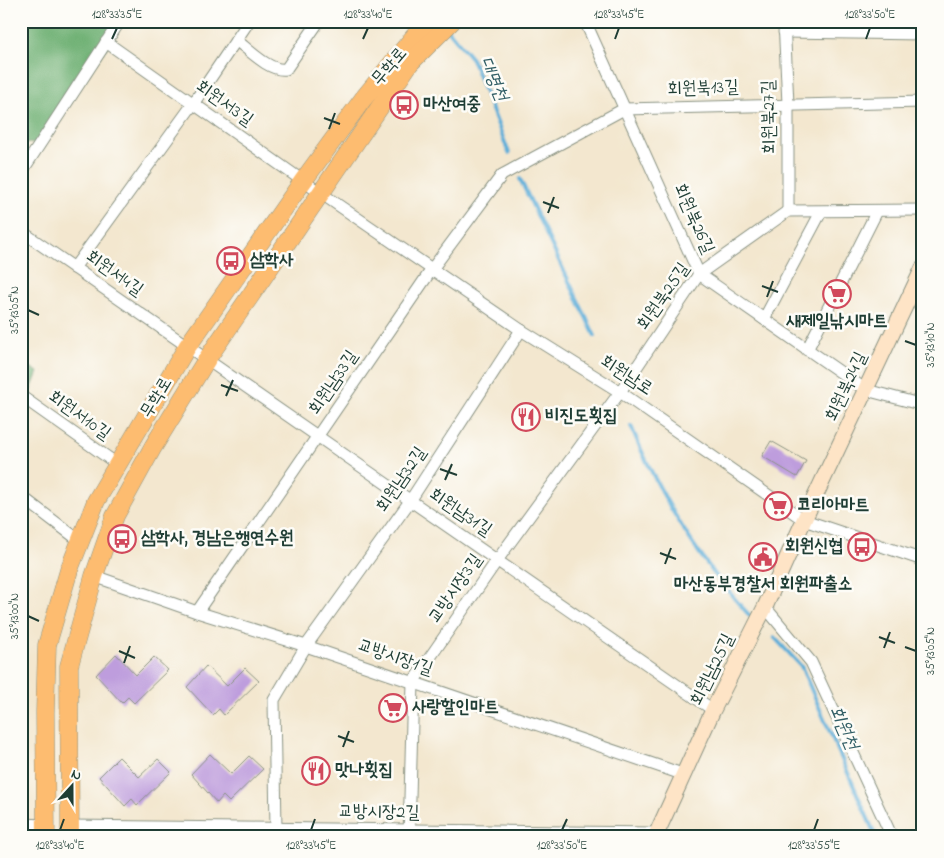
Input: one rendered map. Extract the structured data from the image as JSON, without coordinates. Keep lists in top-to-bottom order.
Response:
{
  "streets": {
    "main road": ["무학로", "회원북24길", "회원남25길"],
    "street": [
      "회원북13길",
      "회원서3길",
      "회원북27길",
      "회원북26길",
      "회원서4길",
      "회원북25길",
      "회원남로",
      "회원남33길",
      "회원서10길",
      "회원남32길",
      "회원남31길",
      "교방시장3길",
      "교방시장1길",
      "교방시장2길"
    ]
  },
  "crossings": [
    ["무학로", "회원서3길"],
    ["무학로", "회원서4길"],
    ["무학로", "회원남로"],
    ["무학로", "회원서10길"],
    ["무학로", "회원남31길"],
    ["무학로", "교방시장1길"],
    ["무학로", "교방시장2길"],
    ["회원북13길", "회원북27길"],
    ["회원북13길", "회원북26길"],
    ["회원북13길", "회원남33길"],
    ["회원서3길", "회원남로"],
    ["회원북27길", "회원북25길"],
    ["회원북26길", "회원북25길"],
    ["회원북26길", "회원북24길"],
    ["회원서4길", "회원남31길"],
    ["회원북25길", "회원남로"],
    ["회원북25길", "교방시장3길"],
    ["회원남로", "회원남33길"],
    ["회원남로", "회원북24길"],
    ["회원남로", "회원남32길"],
    ["회원남로", "교방시장3길"],
    ["회원남로", "회원남25길"],
    ["회원남33길", "회원남31길"],
    ["회원남33길", "교방시장1길"],
    ["회원북24길", "회원남25길"],
    ["회원남32길", "회원남31길"],
    ["회원남32길", "교방시장1길"],
    ["회원남32길", "교방시장2길"],
    ["회원남31길", "교방시장3길"],
    ["회원남31길", "회원남25길"],
    ["교방시장3길", "교방시장1길"],
    ["교방시장1길", "회원남25길"],
    ["회원남25길", "교방시장2길"]
  ],
  "water": ["대명천", "회원천"],
  "places": {
    "bus stop": [
      "마산여중",
      "삼학사",
      "삼학사, 경남은행연수원",
      "회원신협"
    ],
    "supermarket": ["새제일낚시마트", "코리아마트", "사랑할인마트"],
    "restaurant": ["비진도횟집", "맛나횟집"],
    "public building": ["마산동부경찰서 회원파출소"]
  },
  "north": "top",
  "coordinates": [
    "128°33'35\"E",
    "128°33'40\"E",
    "128°33'45\"E",
    "128°33'50\"E",
    "35°13'05\"N",
    "35°13'10\"N",
    "35°13'00\"N",
    "128°33'55\"E"
  ]
}
